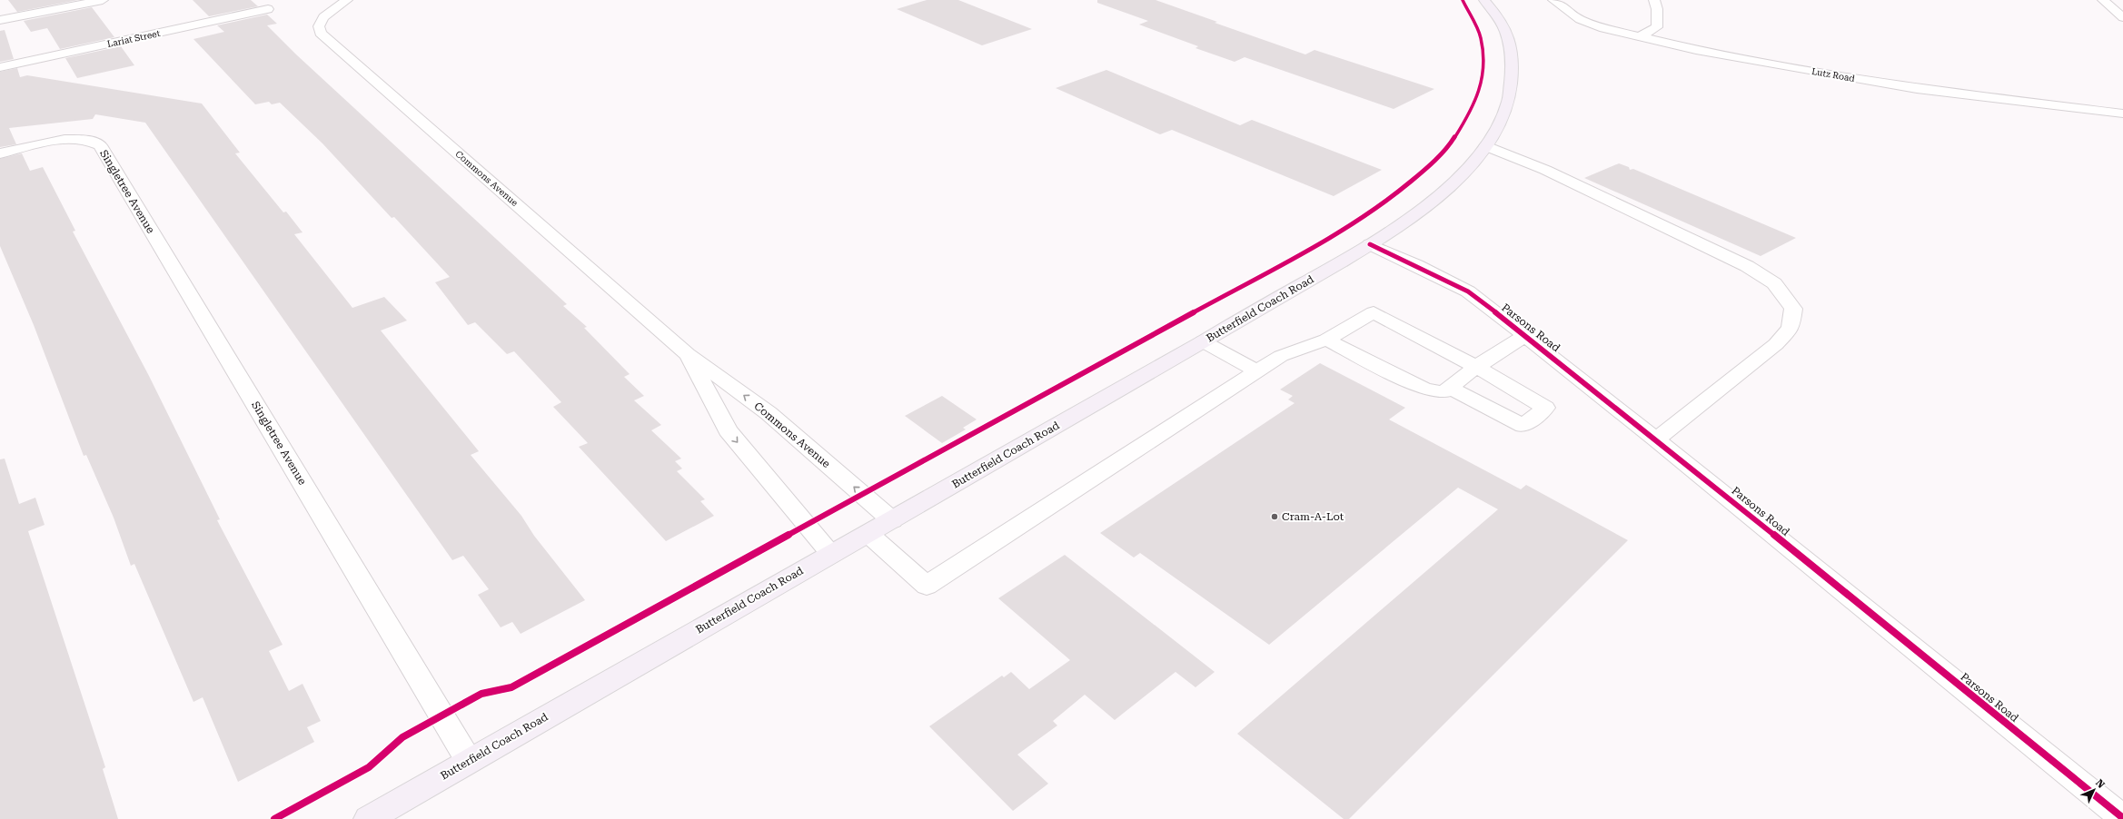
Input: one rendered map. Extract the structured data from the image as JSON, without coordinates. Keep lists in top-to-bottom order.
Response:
{
  "streets": {
    "main road": ["Butterfield Coach Road"],
    "street": [
      "Lariat Street",
      "Lutz Road",
      "Commons Avenue",
      "Singletree Avenue",
      "Parsons Road"
    ]
  },
  "crossings": [
    ["Commons Avenue", "Butterfield Coach Road"],
    ["Singletree Avenue", "Butterfield Coach Road"],
    ["Butterfield Coach Road", "Parsons Road"]
  ],
  "places": ["Cram-A-Lot"],
  "north": "top right"
}
